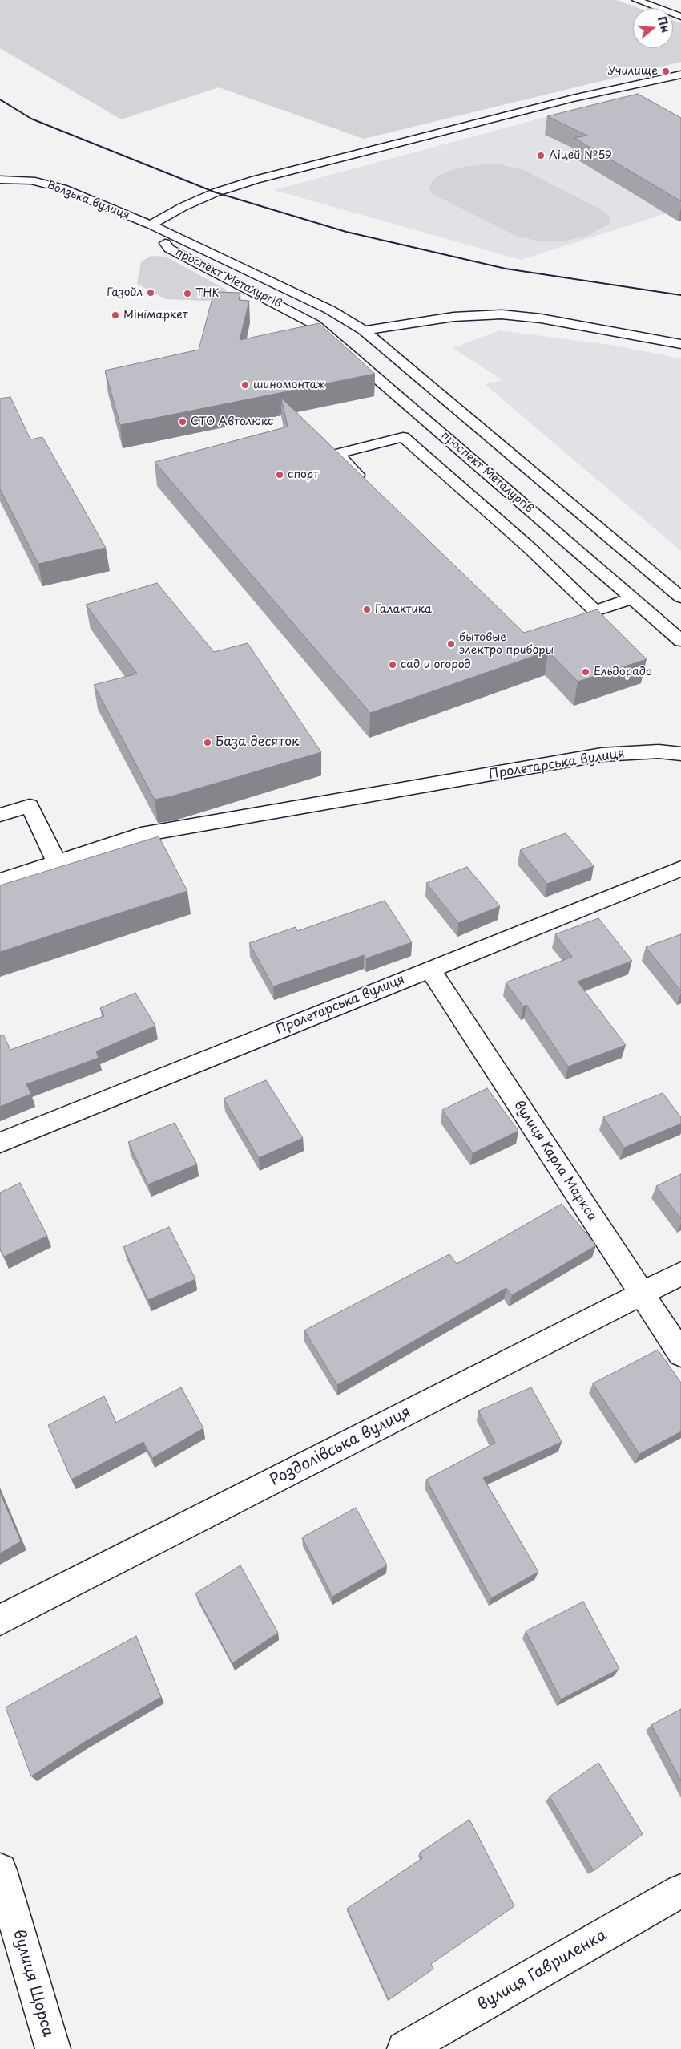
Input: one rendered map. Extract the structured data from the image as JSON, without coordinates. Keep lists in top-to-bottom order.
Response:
{
  "streets": {
    "street": [
      "Волзька вулиця",
      "проспект Металургів",
      "Пролетарська вулиця",
      "вулиця Карла Маркса",
      "Роздолівська вулиця",
      "вулиця Гавриленка",
      "вулиця Щорса"
    ]
  },
  "crossings": [
    ["Волзька вулиця", "проспект Металургів"],
    ["Пролетарська вулиця", "вулиця Карла Маркса"],
    ["вулиця Карла Маркса", "Роздолівська вулиця"]
  ],
  "places": [
    "Училище",
    "Ліцей №59",
    "Газойл",
    "ТНК",
    "Мінімаркет",
    "шиномонтаж",
    "СТО Автолюкс",
    "спорт",
    "Галактика",
    "бытовые электро приборы",
    "сад и огород",
    "Ельдорадо",
    "База десяток"
  ],
  "north": "right"
}
